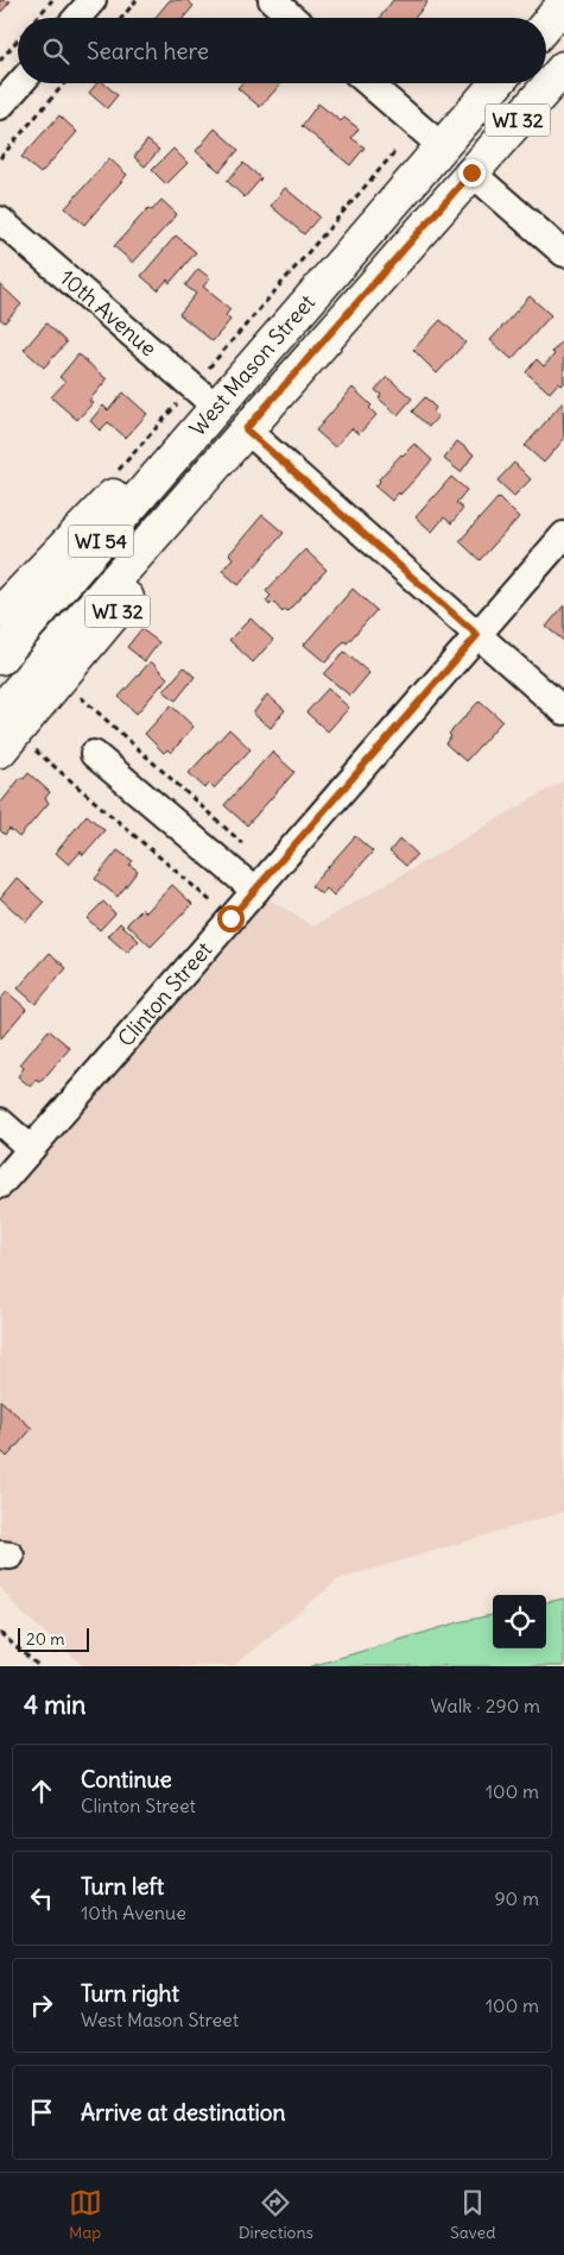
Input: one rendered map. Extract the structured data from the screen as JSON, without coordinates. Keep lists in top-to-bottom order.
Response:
{
  "streets": {
    "main road": ["WI 32", "West Mason Street", "WI 54"],
    "street": ["10th Avenue", "Clinton Street"]
  },
  "crossings": [
    ["WI 32", "10th Avenue"],
    ["WI 32", "West Mason Street"],
    ["10th Avenue", "West Mason Street"]
  ],
  "scale_bar": "20 m",
  "page": {
    "search": "Search here",
    "scale": "20 m",
    "heading": ["4 min", "Walk · 290 m"],
    "list": [
      ["Continue", "Clinton Street", "100 m"],
      ["Turn left", "10th Avenue", "90 m"],
      ["Turn right", "West Mason Street", "100 m"],
      "Arrive at destination"
    ],
    "nav": ["Map", "Directions", "Saved"]
  }
}
